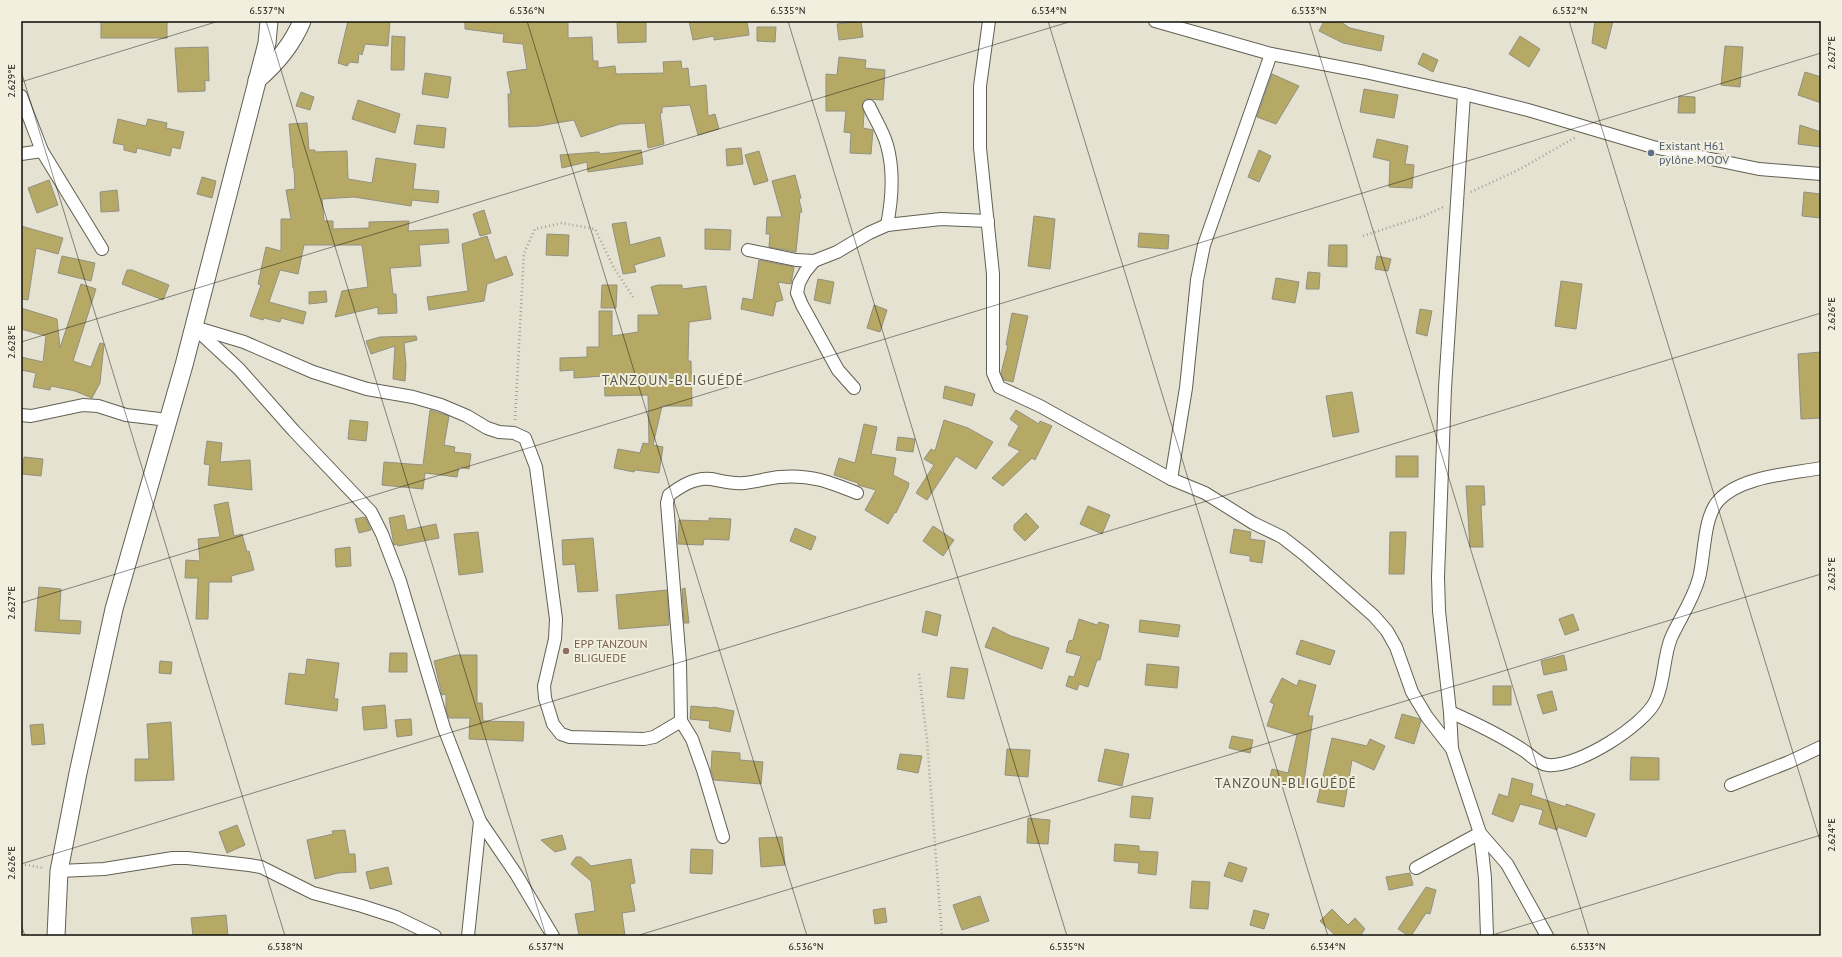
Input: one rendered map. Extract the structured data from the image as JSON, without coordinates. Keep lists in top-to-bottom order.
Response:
{
  "districts": ["TANZOUN-BLIGUÉDÉ", "TANZOUN-BLIGUÉDÉ"],
  "places": ["Existant H61 pylône MOOV", "EPP TANZOUN BLIGUEDE"],
  "coordinates": [
    "6.537°N",
    "6.536°N",
    "6.535°N",
    "6.534°N",
    "6.533°N",
    "6.532°N",
    "2.627°E",
    "2.629°E",
    "2.626°E",
    "2.628°E",
    "2.625°E",
    "2.624°E",
    "6.538°N"
  ]
}
